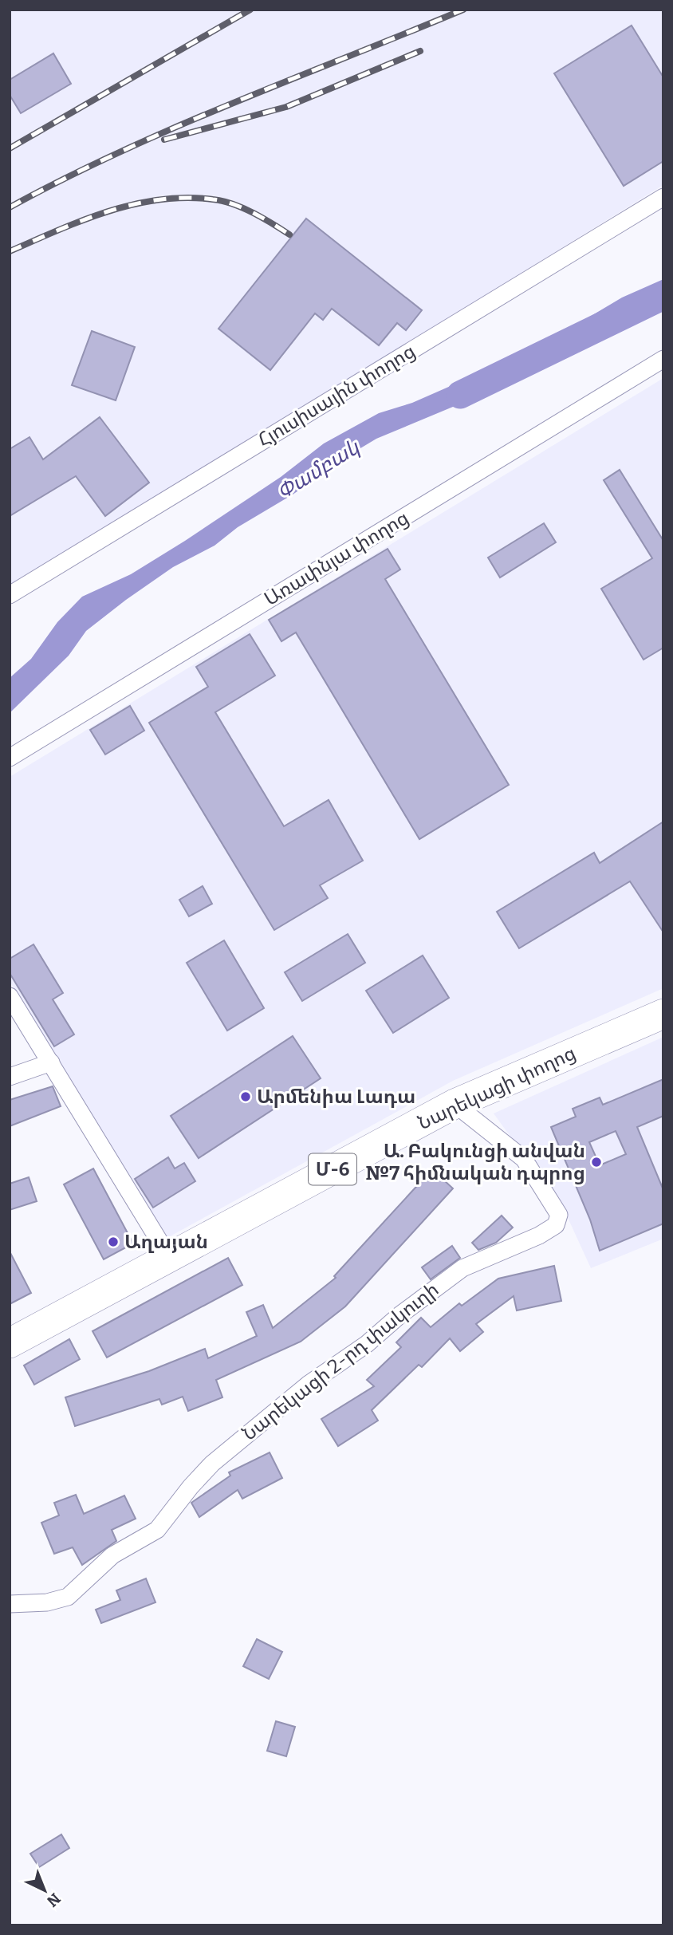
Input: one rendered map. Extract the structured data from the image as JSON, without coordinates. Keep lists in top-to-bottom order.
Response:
{
  "streets": {
    "highway": ["Նարեկացի փողոց", "Մ-6"],
    "street": ["Հյուսիսային փողոց", "Առափնյա փողոց", "Նարեկացի 2-րդ փակուղի"]
  },
  "crossings": [
    ["Նարեկացի փողոց", "Նարեկացի 2-րդ փակուղի"]
  ],
  "water": ["Փամբակ"],
  "places": ["Արմենիա Լադա", "Ա. Բակունցի անվան №7 հիմնական դպրոց", "Աղայան"],
  "north": "bottom right"
}
